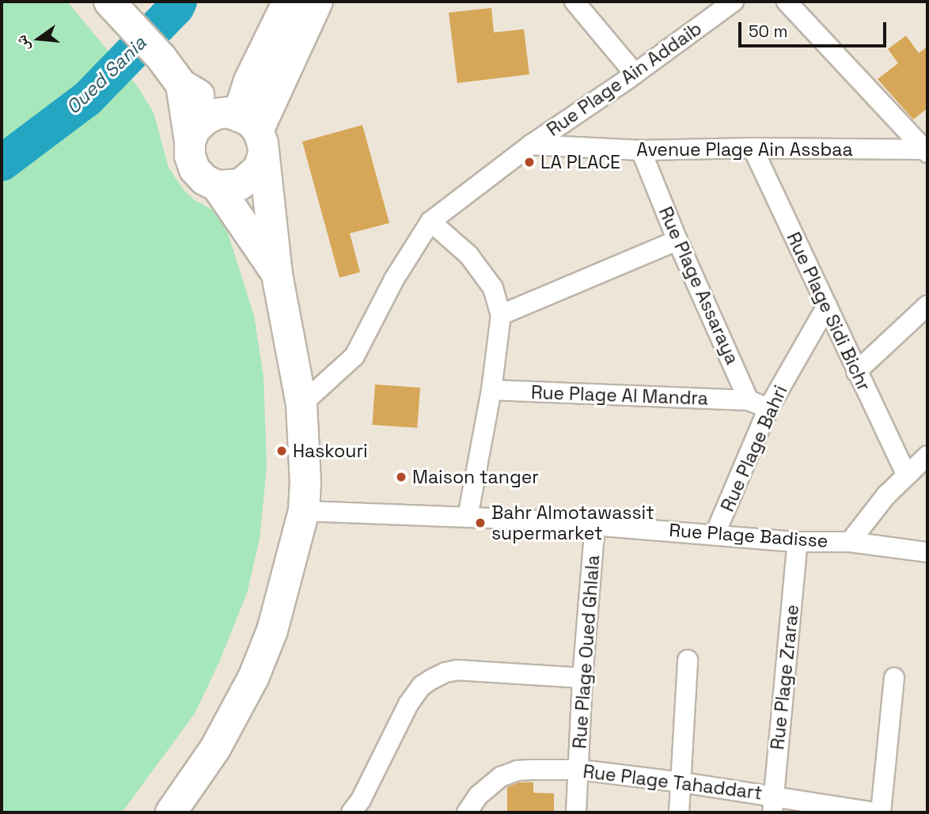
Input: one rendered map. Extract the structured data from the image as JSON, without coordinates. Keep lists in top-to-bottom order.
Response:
{
  "streets": {
    "street": [
      "Rue Plage Ain Addaib",
      "Avenue Plage Ain Assbaa",
      "Rue Plage Assaraya",
      "Rue Plage Sidi Bichr",
      "Rue Plage Al Mandra",
      "Rue Plage Bahri",
      "Rue Plage Badisse",
      "Rue Plage Oued Ghlala",
      "Rue Plage Zrarae",
      "Rue Plage Tahaddart"
    ]
  },
  "crossings": [
    ["Rue Plage Ain Addaib", "Avenue Plage Ain Assbaa"],
    ["Avenue Plage Ain Assbaa", "Rue Plage Assaraya"],
    ["Avenue Plage Ain Assbaa", "Rue Plage Sidi Bichr"],
    ["Rue Plage Assaraya", "Rue Plage Al Mandra"],
    ["Rue Plage Sidi Bichr", "Rue Plage Bahri"],
    ["Rue Plage Bahri", "Rue Plage Badisse"],
    ["Rue Plage Badisse", "Rue Plage Oued Ghlala"],
    ["Rue Plage Badisse", "Rue Plage Zrarae"],
    ["Rue Plage Oued Ghlala", "Rue Plage Tahaddart"],
    ["Rue Plage Zrarae", "Rue Plage Tahaddart"]
  ],
  "water": ["Oued Sania"],
  "places": [
    "LA PLACE",
    "Haskouri",
    "Maison tanger",
    "Bahr Almotawassit supermarket"
  ],
  "scale_bar": "50 m",
  "north": "left"
}
